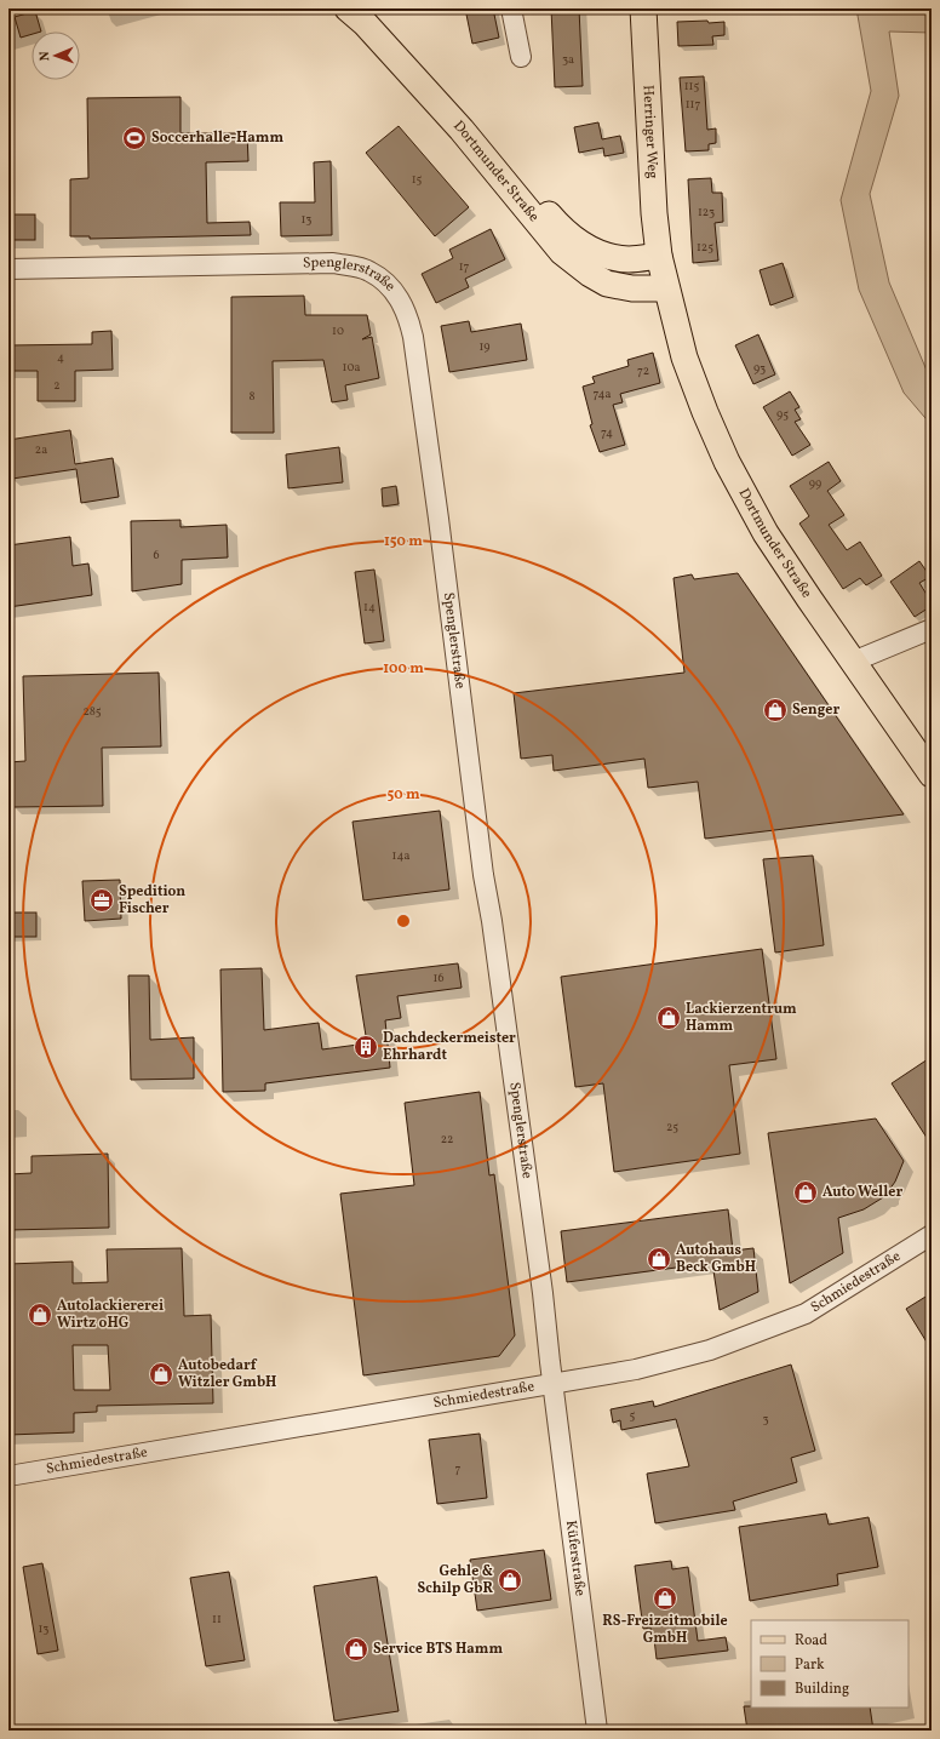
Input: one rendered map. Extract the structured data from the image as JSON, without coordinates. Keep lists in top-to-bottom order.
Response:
{
  "streets": {
    "main road": ["Herringer Weg", "Dortmunder Straße"],
    "street": ["Spenglerstraße", "Schmiedestraße", "Küferstraße"]
  },
  "crossings": [
    ["Herringer Weg", "Dortmunder Straße"],
    ["Spenglerstraße", "Schmiedestraße"],
    ["Spenglerstraße", "Küferstraße"],
    ["Schmiedestraße", "Küferstraße"]
  ],
  "places": {
    "sports": ["Soccerhalle-Hamm"],
    "shop": [
      "Senger",
      "Lackierzentrum Hamm",
      "Auto Weller",
      "Autohaus Beck GmbH",
      "Autolackiererei Wirtz oHG",
      "Autobedarf Witzler GmbH",
      "Gehle & Schilp GbR",
      "RS-Freizeitmobile GmbH",
      "Service BTS Hamm"
    ],
    "office": ["Spedition Fischer"],
    "building": ["Dachdeckermeister Ehrhardt"]
  },
  "house_numbers": [
    "3a",
    "115",
    "117",
    "15",
    "123",
    "13",
    "125",
    "17",
    "10",
    "19",
    "4",
    "10a",
    "93",
    "72",
    "2",
    "74a",
    "8",
    "95",
    "74",
    "2a",
    "99",
    "6",
    "14",
    "285",
    "14a",
    "16",
    "25",
    "22",
    "5",
    "3",
    "7",
    "11",
    "13"
  ],
  "legend": ["Road", "Park", "Building"],
  "north": "left",
  "rings": ["150 m", "100 m", "50 m"]
}
